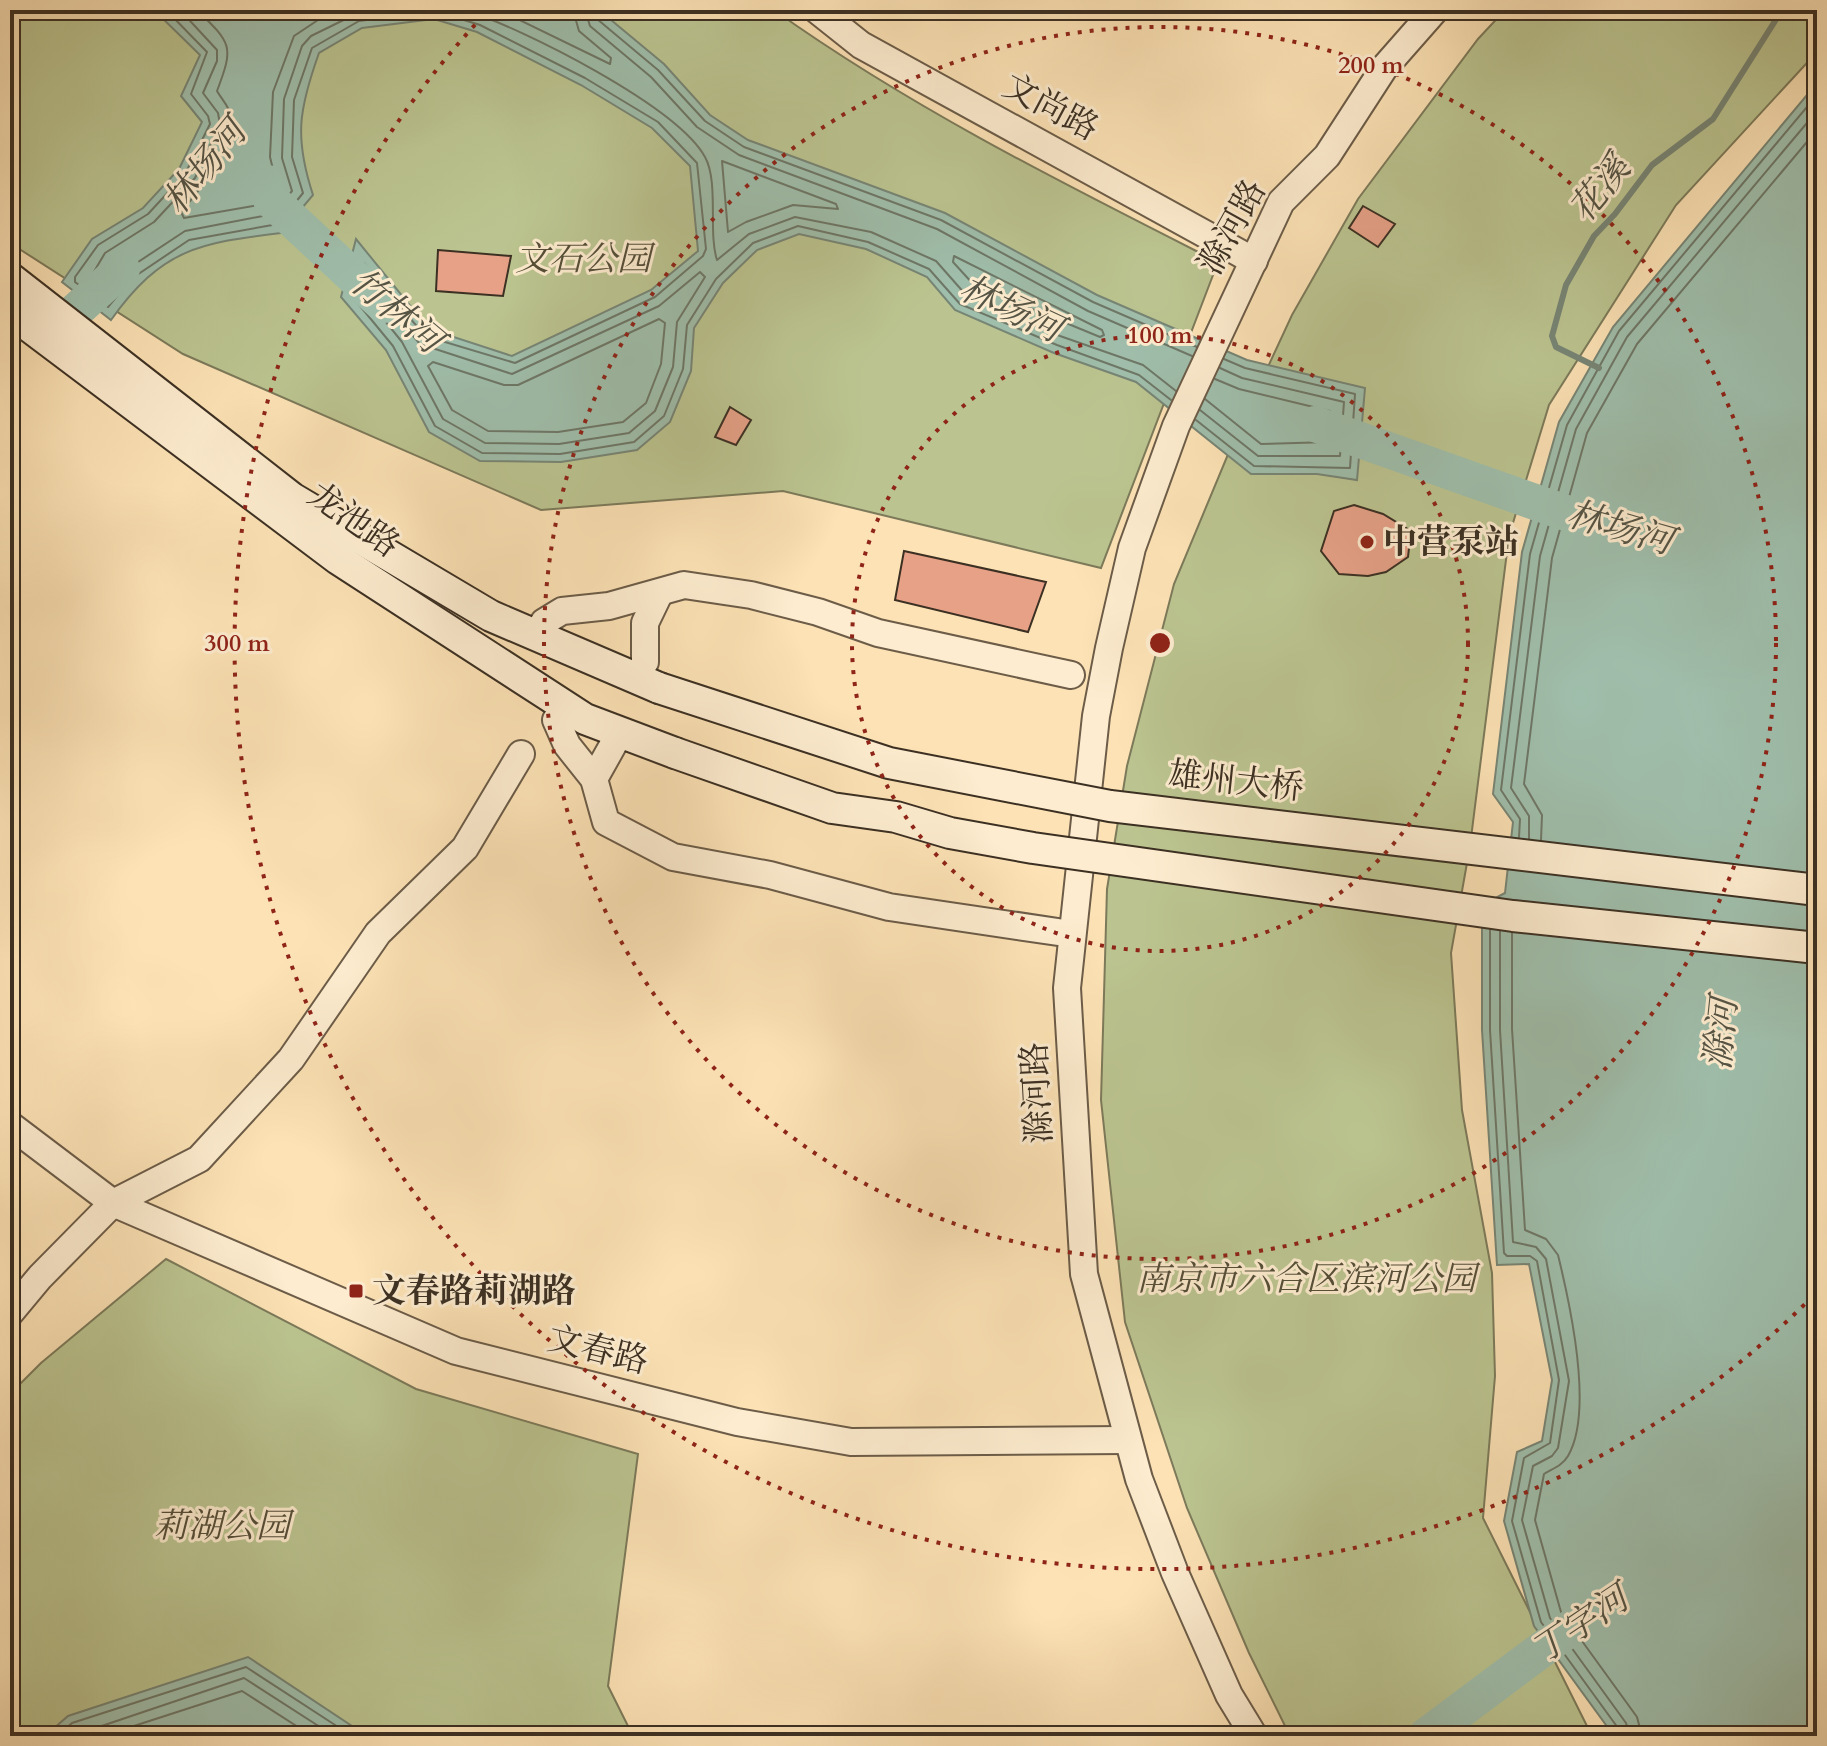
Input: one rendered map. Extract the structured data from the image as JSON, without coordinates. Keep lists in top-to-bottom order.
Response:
{
  "streets": {
    "main road": ["龙池路", "雄州大桥"],
    "street": ["文尚路", "滁河路", "文春路"]
  },
  "crossings": [
    ["文尚路", "滁河路"],
    ["滁河路", "文春路"],
    ["龙池路", "雄州大桥"]
  ],
  "water": [
    "林场河",
    "花溪",
    "竹林河",
    "滁河",
    "丁字河"
  ],
  "parks": ["文石公园", "南京市六合区滨河公园", "莉湖公园"],
  "places": {
    "other": ["中营泵站"],
    "transit": ["文春路莉湖路"]
  },
  "rings": ["200 m", "100 m", "300 m"]
}
